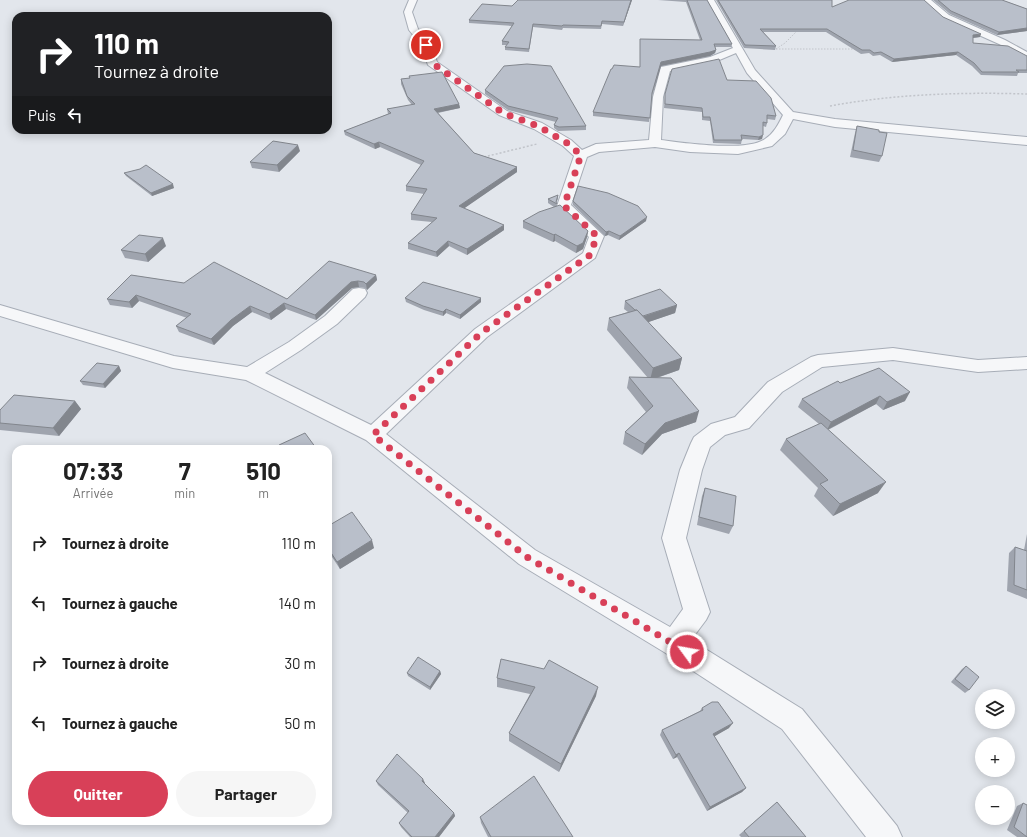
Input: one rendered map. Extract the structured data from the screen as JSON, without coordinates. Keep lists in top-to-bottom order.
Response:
{
  "page": {
    "turn": ["110 m", "Tournez à droite"],
    "then": "Puis",
    "eta": [
      "07:33",
      "Arrivée",
      "7",
      "min",
      "510",
      "m"
    ],
    "list": [
      {
        "name": "Tournez à droite",
        "value": "110 m"
      },
      {
        "name": "Tournez à gauche",
        "value": "140 m"
      },
      {
        "name": "Tournez à droite",
        "value": "30 m"
      },
      {
        "name": "Tournez à gauche",
        "value": "50 m"
      }
    ],
    "map_buttons": ["+", "−"],
    "buttons": ["Quitter", "Partager"]
  }
}
